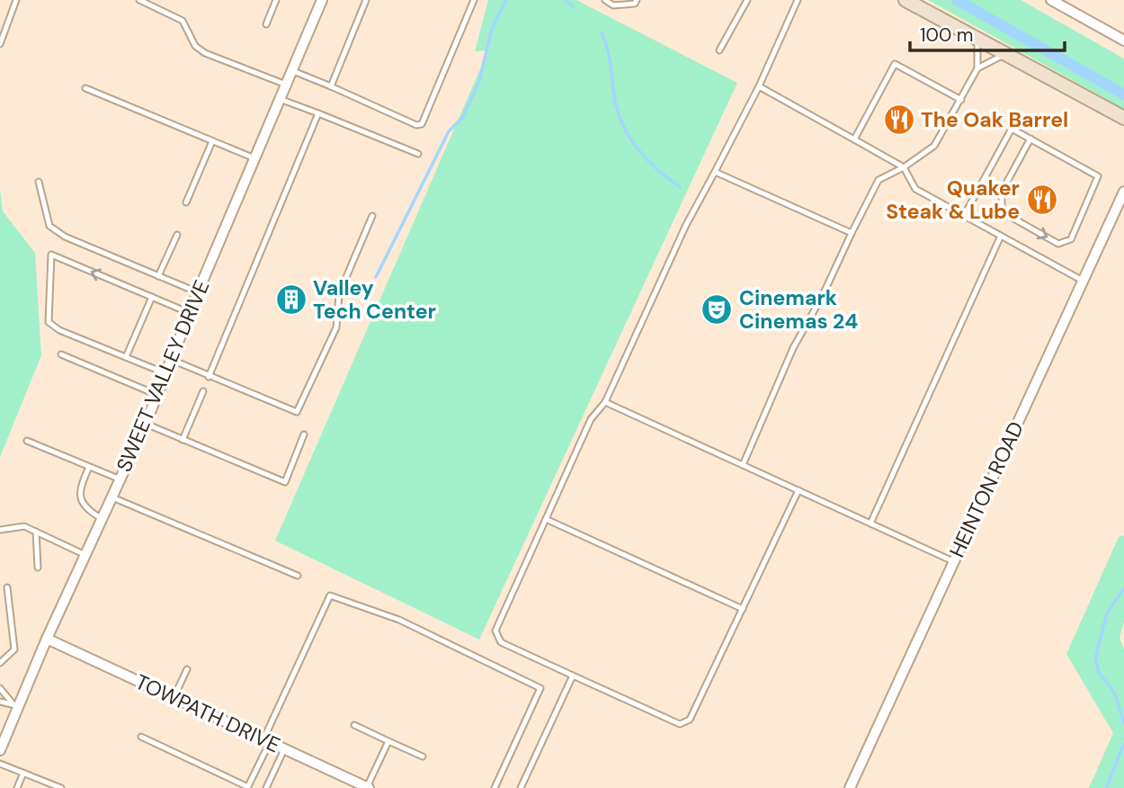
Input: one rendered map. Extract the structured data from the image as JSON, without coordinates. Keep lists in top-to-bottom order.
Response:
{
  "streets": {
    "street": ["SWEET VALLEY DRIVE", "HEINTON ROAD", "TOWPATH DRIVE"]
  },
  "crossings": [
    ["SWEET VALLEY DRIVE", "TOWPATH DRIVE"]
  ],
  "places": {
    "restaurant": ["The Oak Barrel", "Quaker Steak & Lube"],
    "building": ["Valley Tech Center"],
    "theatre": ["Cinemark Cinemas 24"]
  },
  "scale_bar": "100 m"
}
